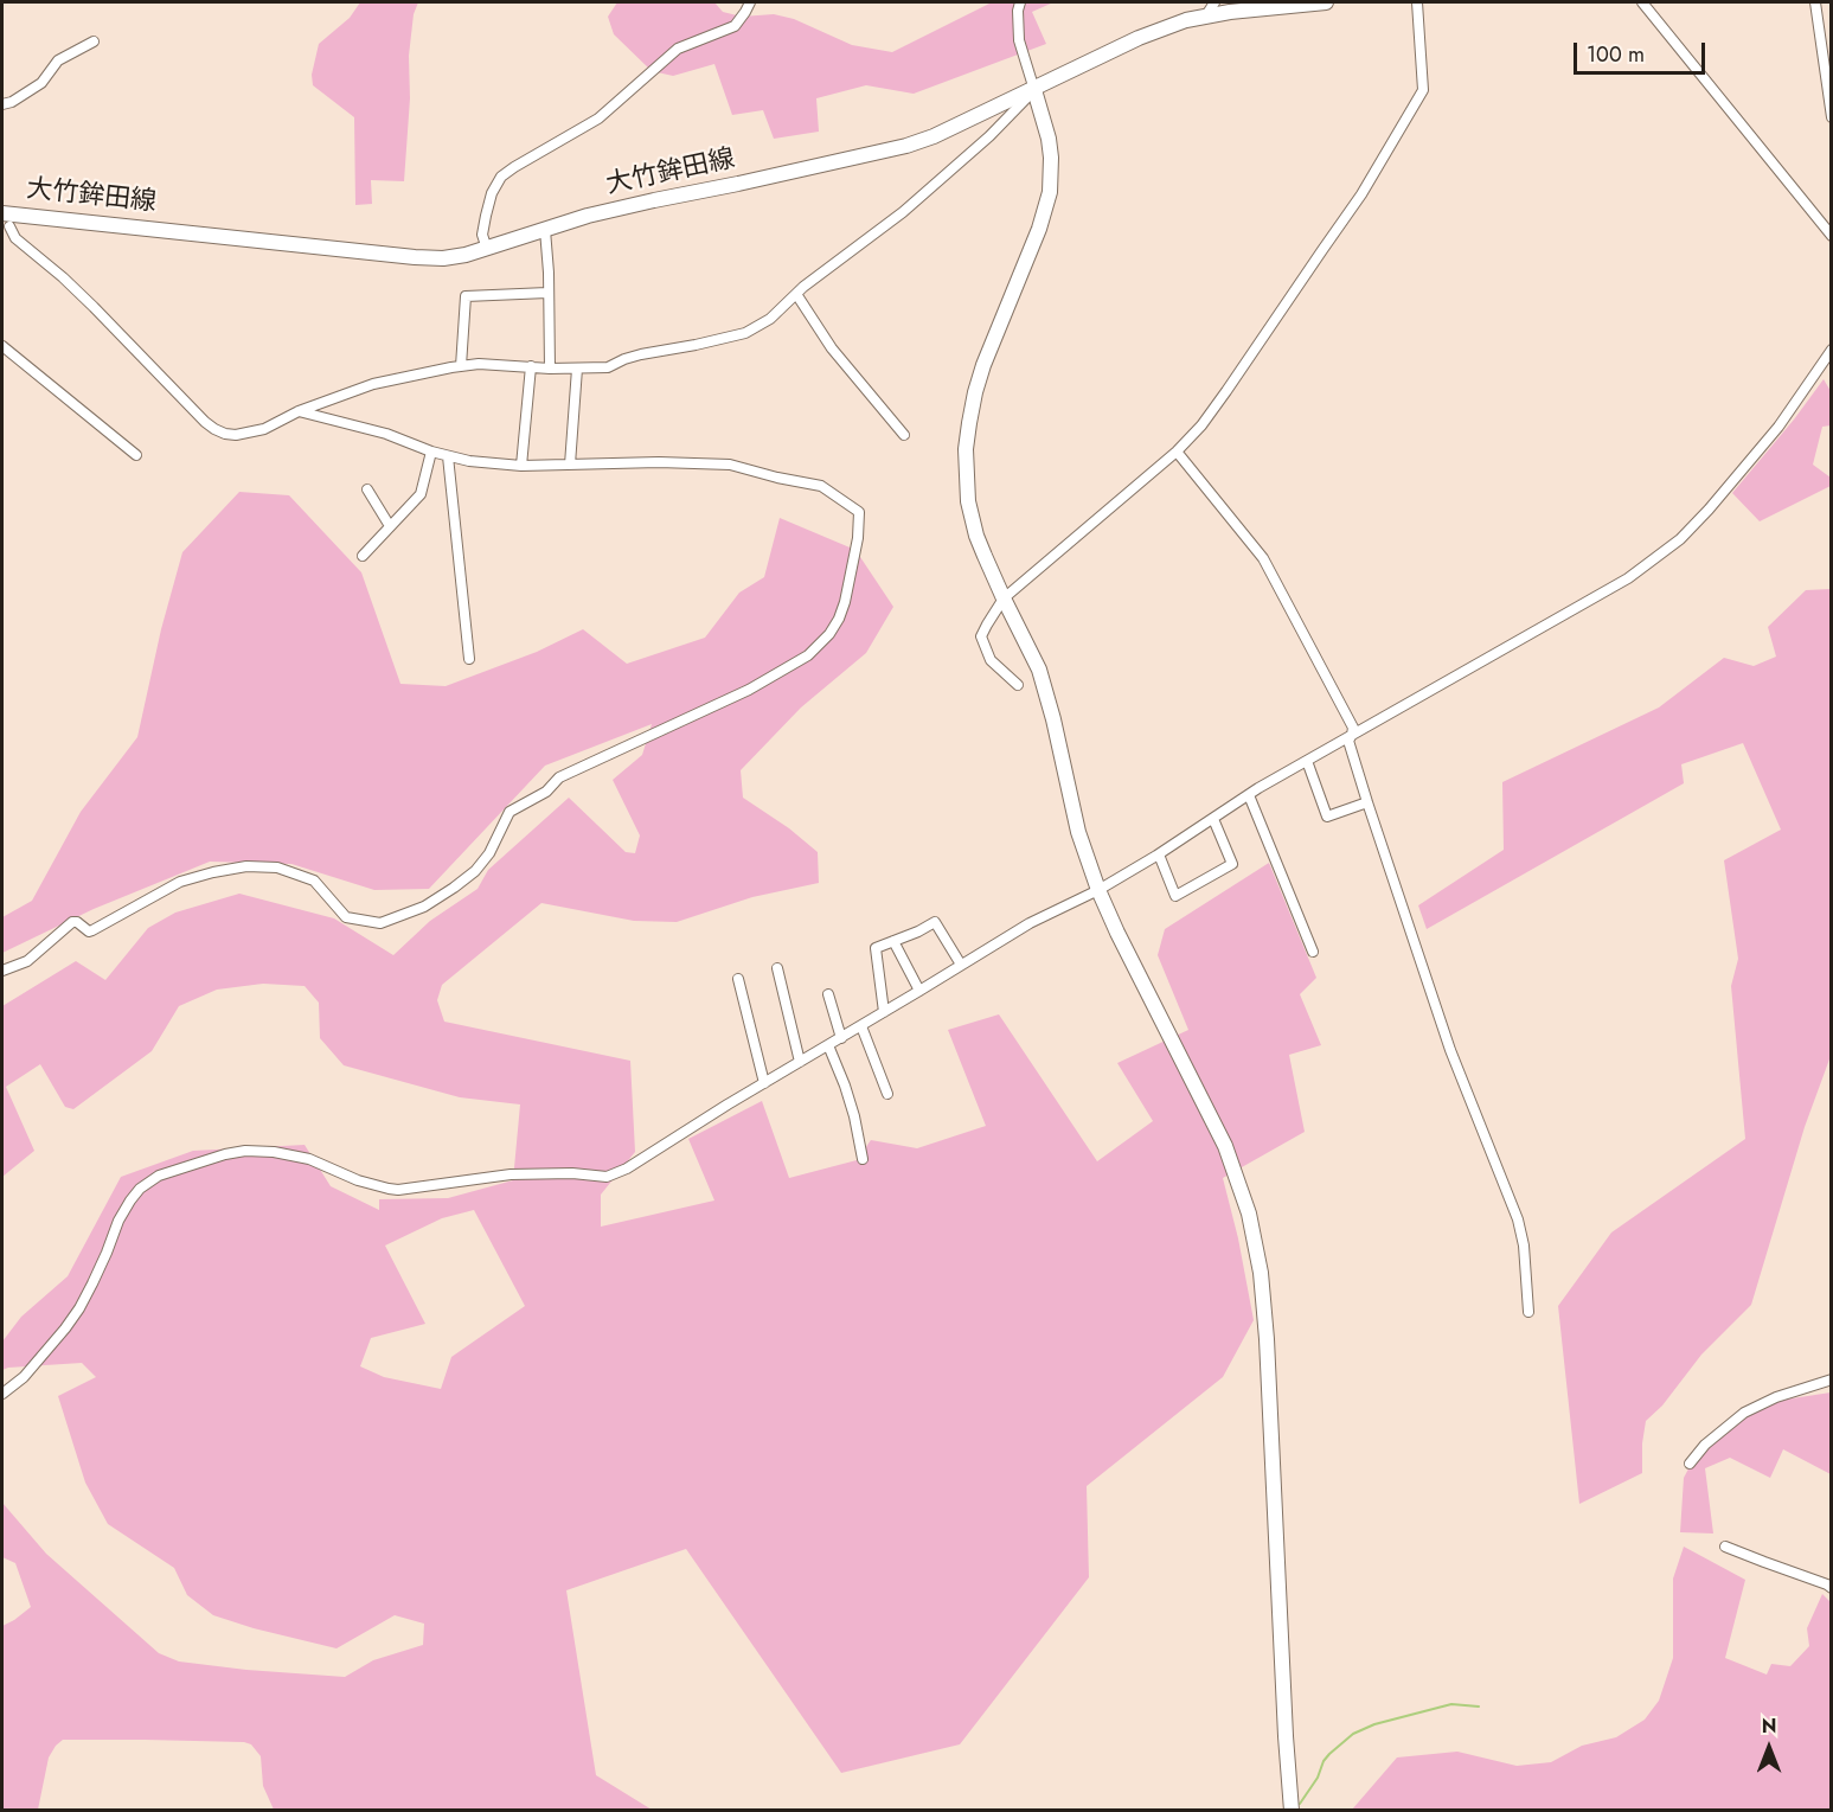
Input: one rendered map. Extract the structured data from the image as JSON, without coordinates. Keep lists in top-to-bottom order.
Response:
{
  "streets": {
    "street": ["大竹鉾田線"]
  },
  "scale_bar": "100 m",
  "north": "top"
}
